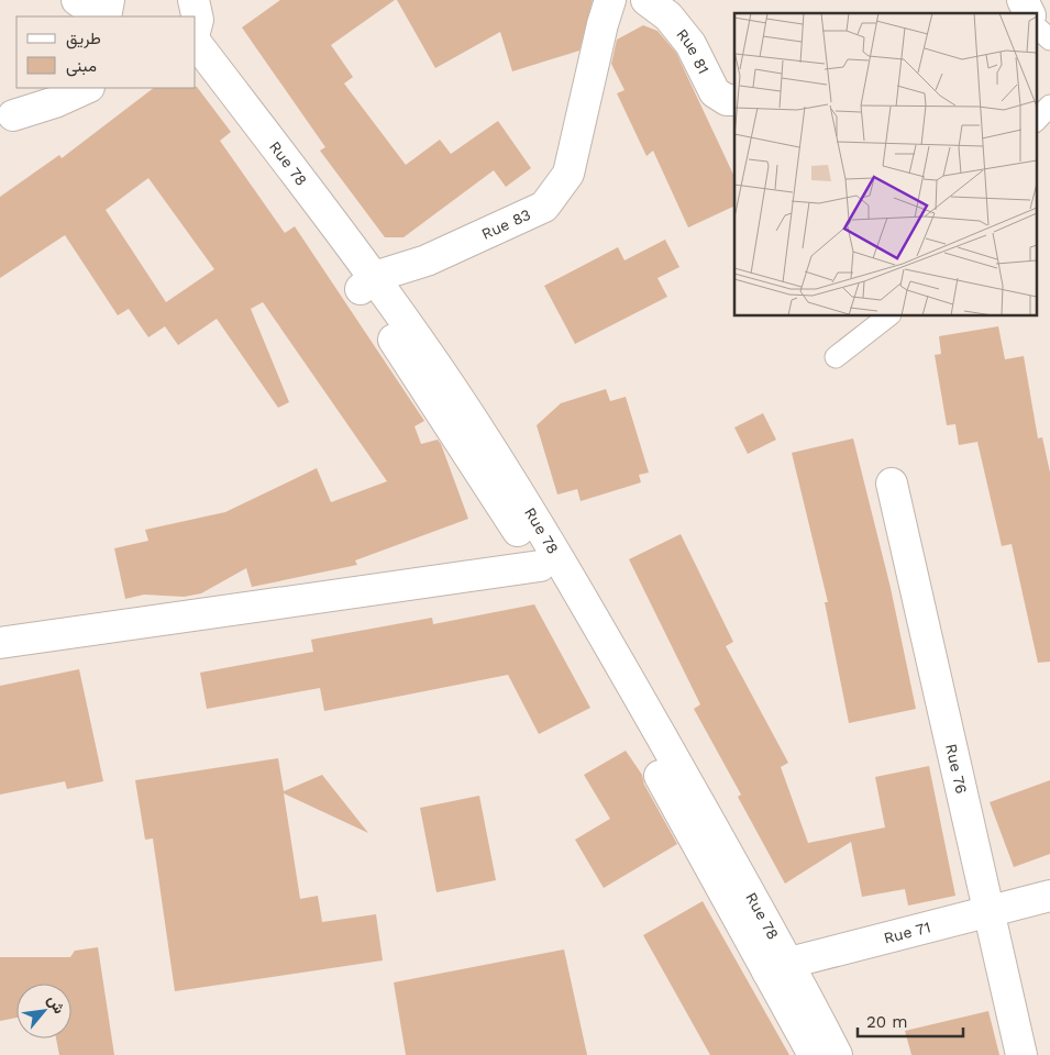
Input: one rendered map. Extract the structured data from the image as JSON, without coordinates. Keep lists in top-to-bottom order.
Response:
{
  "streets": {
    "street": [
      "Rue 81",
      "Rue 78",
      "Rue 83",
      "Rue 76",
      "Rue 71"
    ]
  },
  "crossings": [
    ["Rue 78", "Rue 83"],
    ["Rue 78", "Rue 71"],
    ["Rue 76", "Rue 71"]
  ],
  "legend": ["طريق", "مبنى"],
  "scale_bar": "20 m",
  "north": "top right"
}
